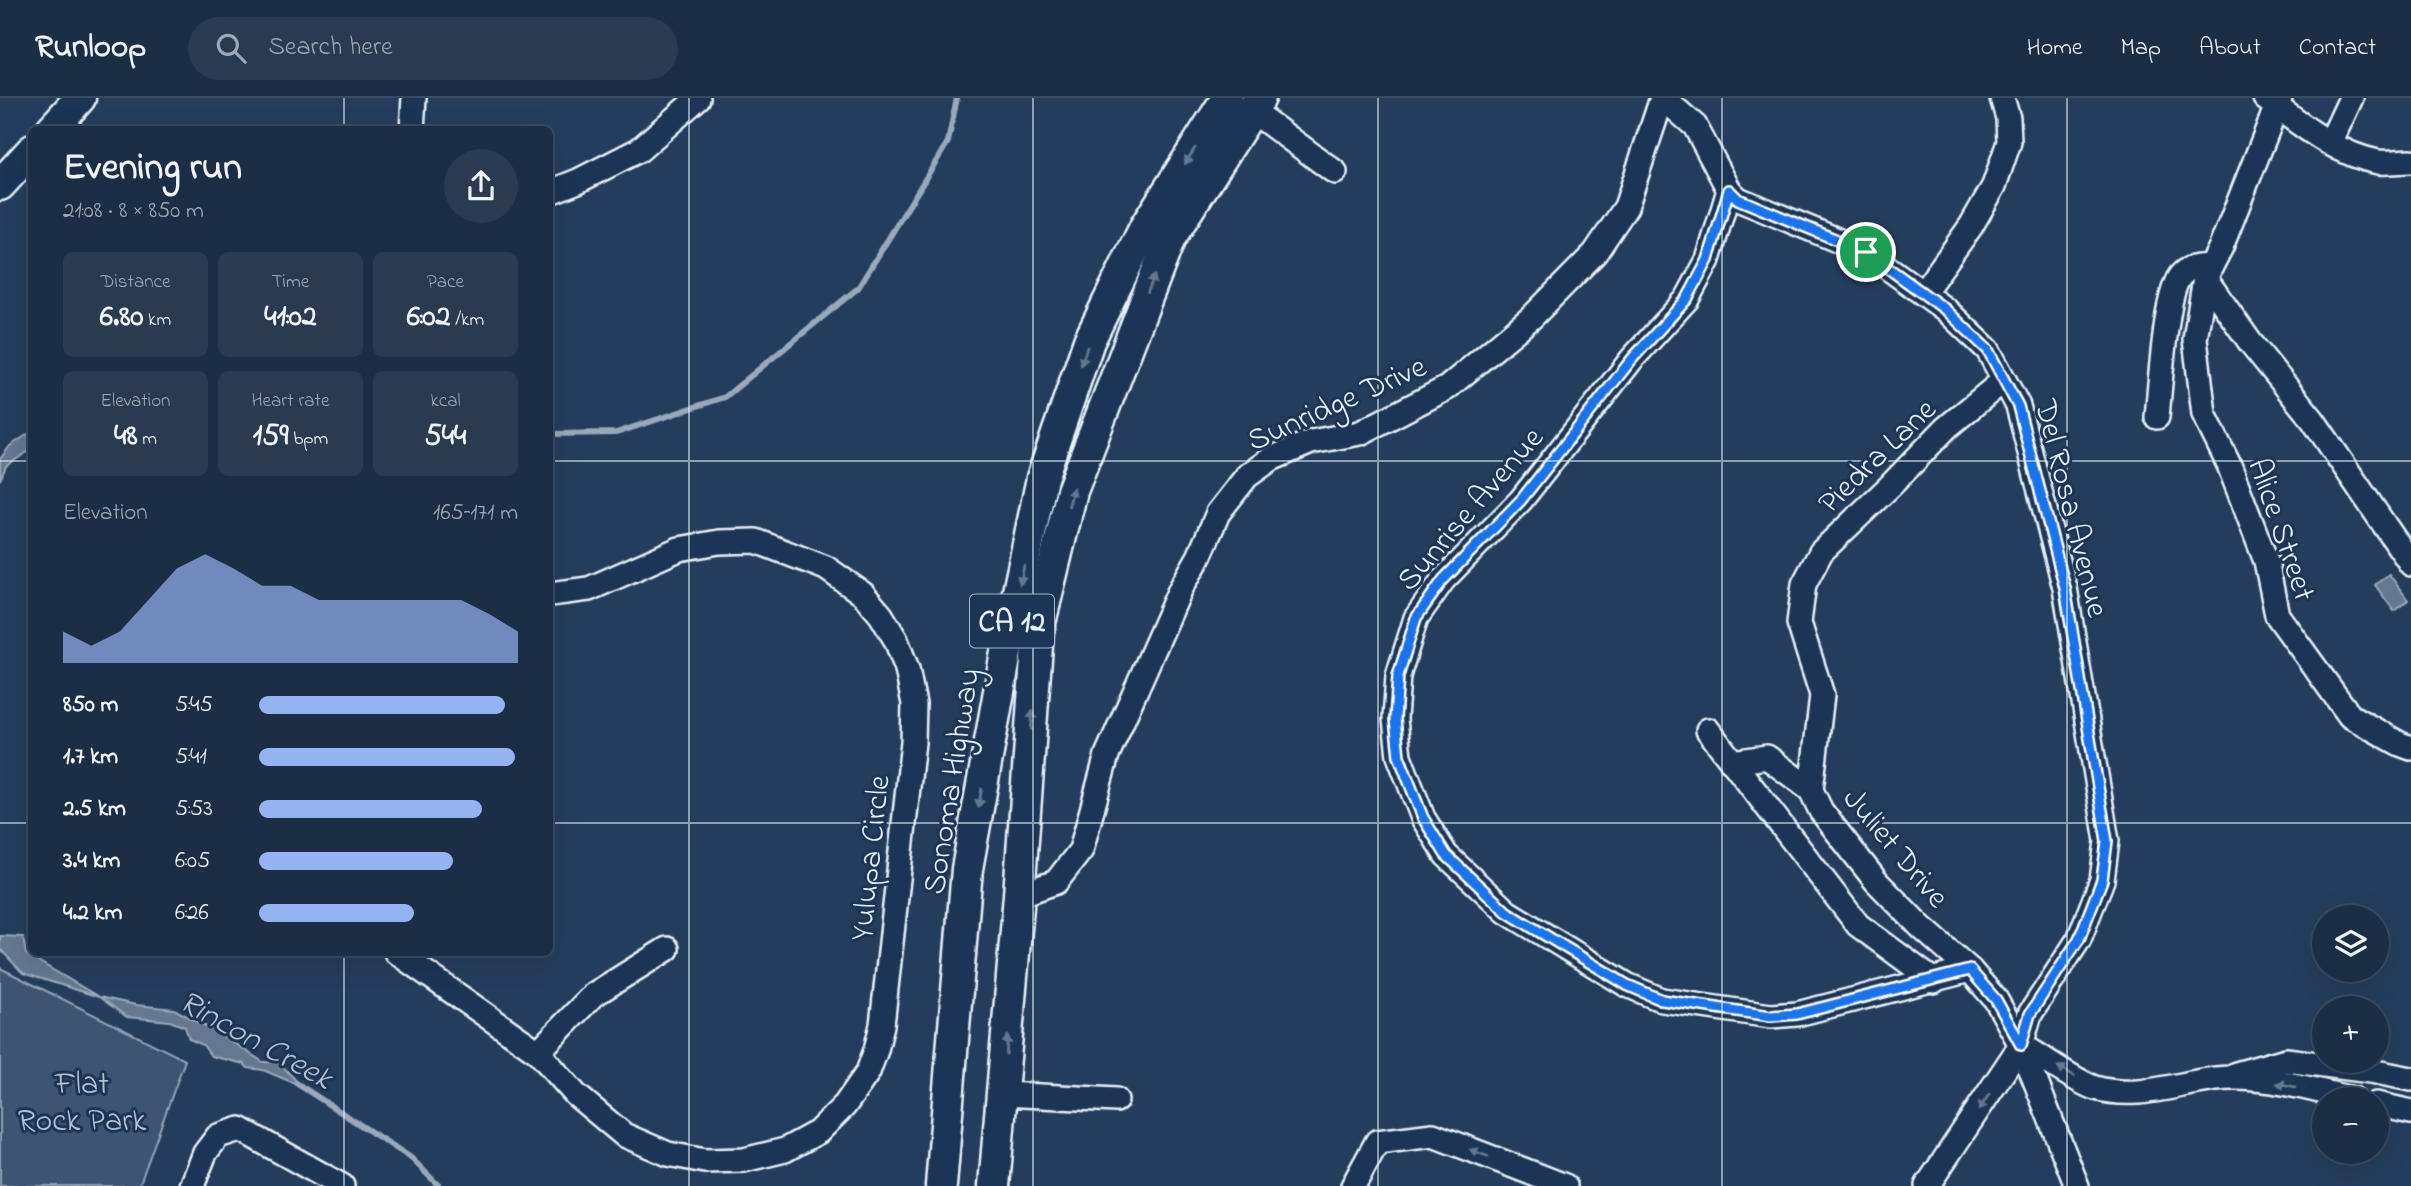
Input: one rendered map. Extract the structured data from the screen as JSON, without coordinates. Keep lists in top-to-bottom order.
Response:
{
  "streets": {
    "main road": ["CA 12", "Sonoma Highway"],
    "street": [
      "Sunridge Drive",
      "Piedra Lane",
      "Sunrise Avenue",
      "Del Rosa Avenue",
      "Alice Street",
      "Juliet Drive",
      "Yulupa Circle"
    ]
  },
  "crossings": [
    ["Sunridge Drive", "CA 12"],
    ["Piedra Lane", "Del Rosa Avenue"],
    ["Piedra Lane", "Juliet Drive"],
    ["Sunrise Avenue", "Del Rosa Avenue"],
    ["Sunrise Avenue", "Juliet Drive"],
    ["CA 12", "Sonoma Highway"]
  ],
  "water": ["Rincon Creek"],
  "parks": ["Flat Rock Park"],
  "page": {
    "header": "Runloop",
    "search": "Search here",
    "nav": [
      "Home",
      "Map",
      "About",
      "Contact"
    ],
    "heading": ["Evening run", "21:08 · 8 × 850 m"],
    "stats": [
      ["Distance", "6.80 km"],
      ["Time", "41:02"],
      ["Pace", "6:02 /km"],
      ["Elevation", "48 m"],
      ["Heart rate", "159 bpm"],
      ["kcal", "544"]
    ],
    "chart": ["Elevation", "165–171 m"],
    "list": [
      {
        "name": "850 m",
        "note": "5:45"
      },
      {
        "name": "1.7 km",
        "note": "5:41"
      },
      {
        "name": "2.5 km",
        "note": "5:53"
      },
      {
        "name": "3.4 km",
        "note": "6:05"
      },
      {
        "name": "4.2 km",
        "note": "6:26"
      }
    ],
    "map_buttons": ["+", "−"]
  }
}
